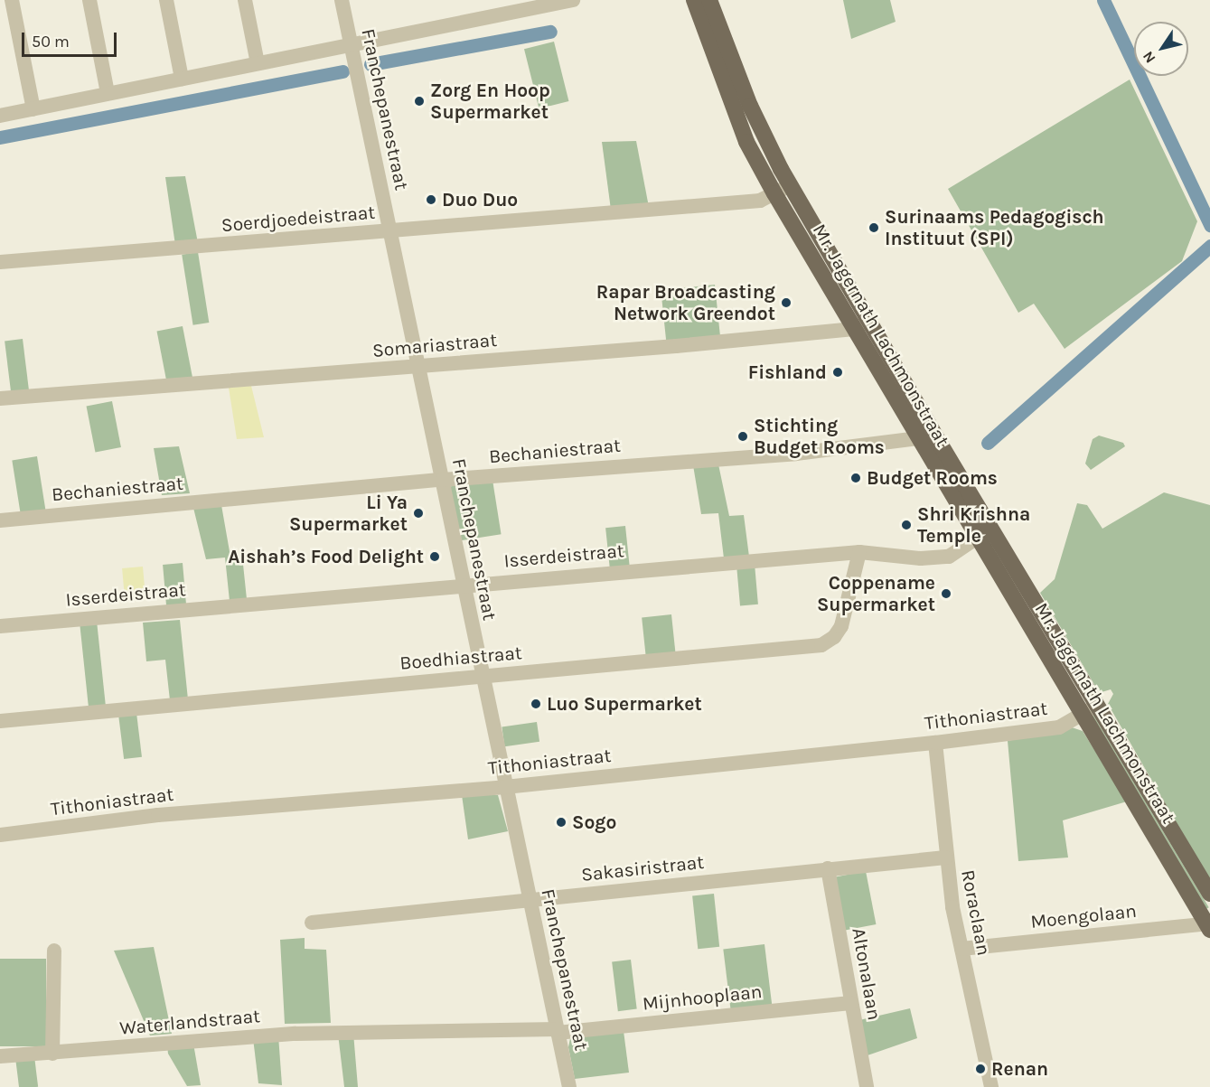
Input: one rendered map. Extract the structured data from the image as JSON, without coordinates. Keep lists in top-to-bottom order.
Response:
{
  "streets": {
    "main road": ["Mr. Jagernath Lachmonstraat"],
    "street": [
      "Franchepanestraat",
      "Soerdjoedeistraat",
      "Somariastraat",
      "Bechaniestraat",
      "Isserdeistraat",
      "Boedhiastraat",
      "Tithoniastraat",
      "Sakasiristraat",
      "Roraclaan",
      "Moengolaan",
      "Altonalaan",
      "Mijnhooplaan",
      "Waterlandstraat"
    ]
  },
  "crossings": [
    ["Franchepanestraat", "Soerdjoedeistraat"],
    ["Franchepanestraat", "Somariastraat"],
    ["Franchepanestraat", "Bechaniestraat"],
    ["Franchepanestraat", "Isserdeistraat"],
    ["Franchepanestraat", "Boedhiastraat"],
    ["Franchepanestraat", "Tithoniastraat"],
    ["Franchepanestraat", "Sakasiristraat"],
    ["Franchepanestraat", "Mijnhooplaan"],
    ["Soerdjoedeistraat", "Mr. Jagernath Lachmonstraat"],
    ["Mr. Jagernath Lachmonstraat", "Somariastraat"],
    ["Mr. Jagernath Lachmonstraat", "Bechaniestraat"],
    ["Mr. Jagernath Lachmonstraat", "Isserdeistraat"],
    ["Mr. Jagernath Lachmonstraat", "Tithoniastraat"],
    ["Mr. Jagernath Lachmonstraat", "Moengolaan"],
    ["Isserdeistraat", "Boedhiastraat"],
    ["Tithoniastraat", "Roraclaan"],
    ["Sakasiristraat", "Roraclaan"],
    ["Sakasiristraat", "Altonalaan"],
    ["Roraclaan", "Moengolaan"],
    ["Altonalaan", "Mijnhooplaan"],
    ["Mijnhooplaan", "Waterlandstraat"]
  ],
  "places": [
    "Zorg En Hoop Supermarket",
    "Duo Duo",
    "Surinaams Pedagogisch Instituut (SPI)",
    "Rapar Broadcasting Network Greendot",
    "Fishland",
    "Stichting Budget Rooms",
    "Budget Rooms",
    "Li Ya Supermarket",
    "Shri Krishna Temple",
    "Aishah’s Food Delight",
    "Coppename Supermarket",
    "Luo Supermarket",
    "Sogo",
    "Renan"
  ],
  "scale_bar": "50 m",
  "north": "bottom left"
}
